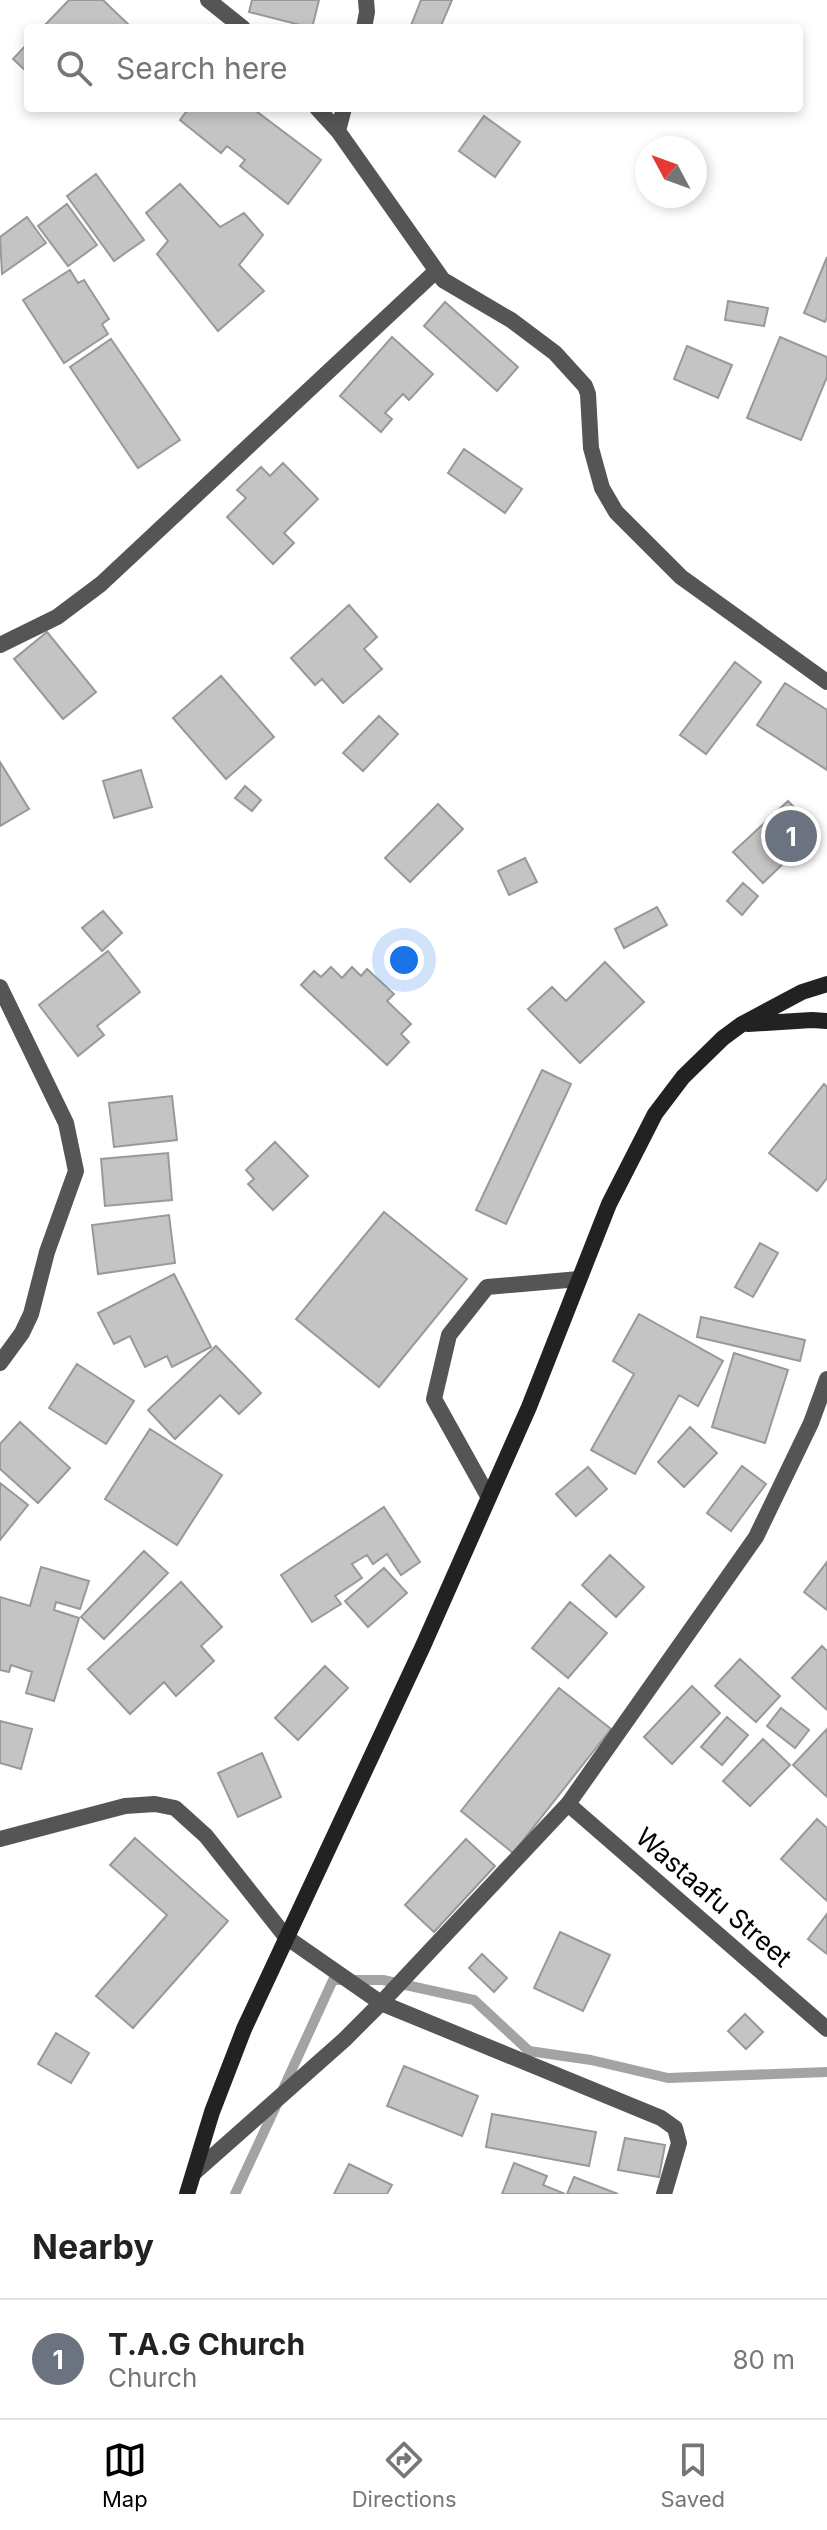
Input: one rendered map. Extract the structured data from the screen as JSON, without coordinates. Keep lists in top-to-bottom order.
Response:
{
  "streets": {
    "street": ["Wastaafu Street"]
  },
  "north": "top left",
  "page": {
    "search": "Search here",
    "pins": "1",
    "heading": "Nearby",
    "list": [
      {
        "mark": "1",
        "name": "T.A.G Church",
        "note": "Church",
        "value": "80 m"
      }
    ],
    "nav": ["Map", "Directions", "Saved"]
  }
}
